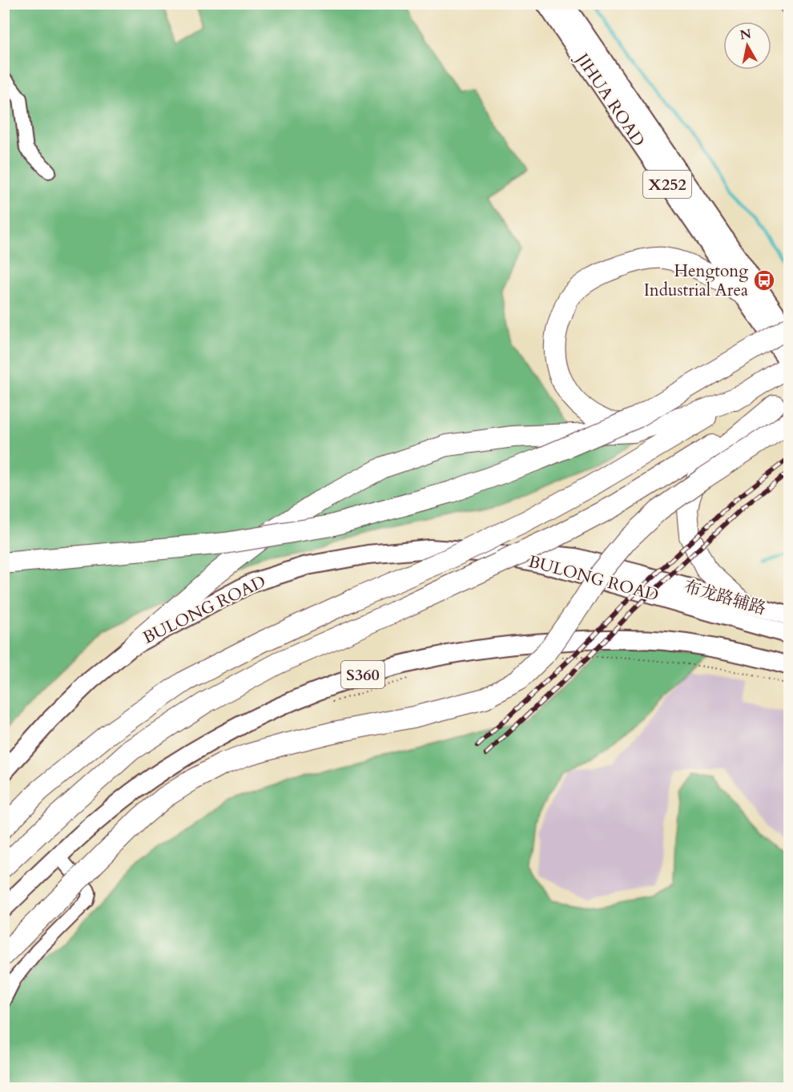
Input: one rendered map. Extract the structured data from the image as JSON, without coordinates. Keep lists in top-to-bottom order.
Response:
{
  "streets": {
    "main road": [
      "JIHUA ROAD",
      "X252",
      "BULONG ROAD",
      "布龙路辅路",
      "S360"
    ]
  },
  "crossings": [
    ["BULONG ROAD", "布龙路辅路"]
  ],
  "places": {
    "bus stop": ["Hengtong Industrial Area"]
  },
  "north": "top"
}
